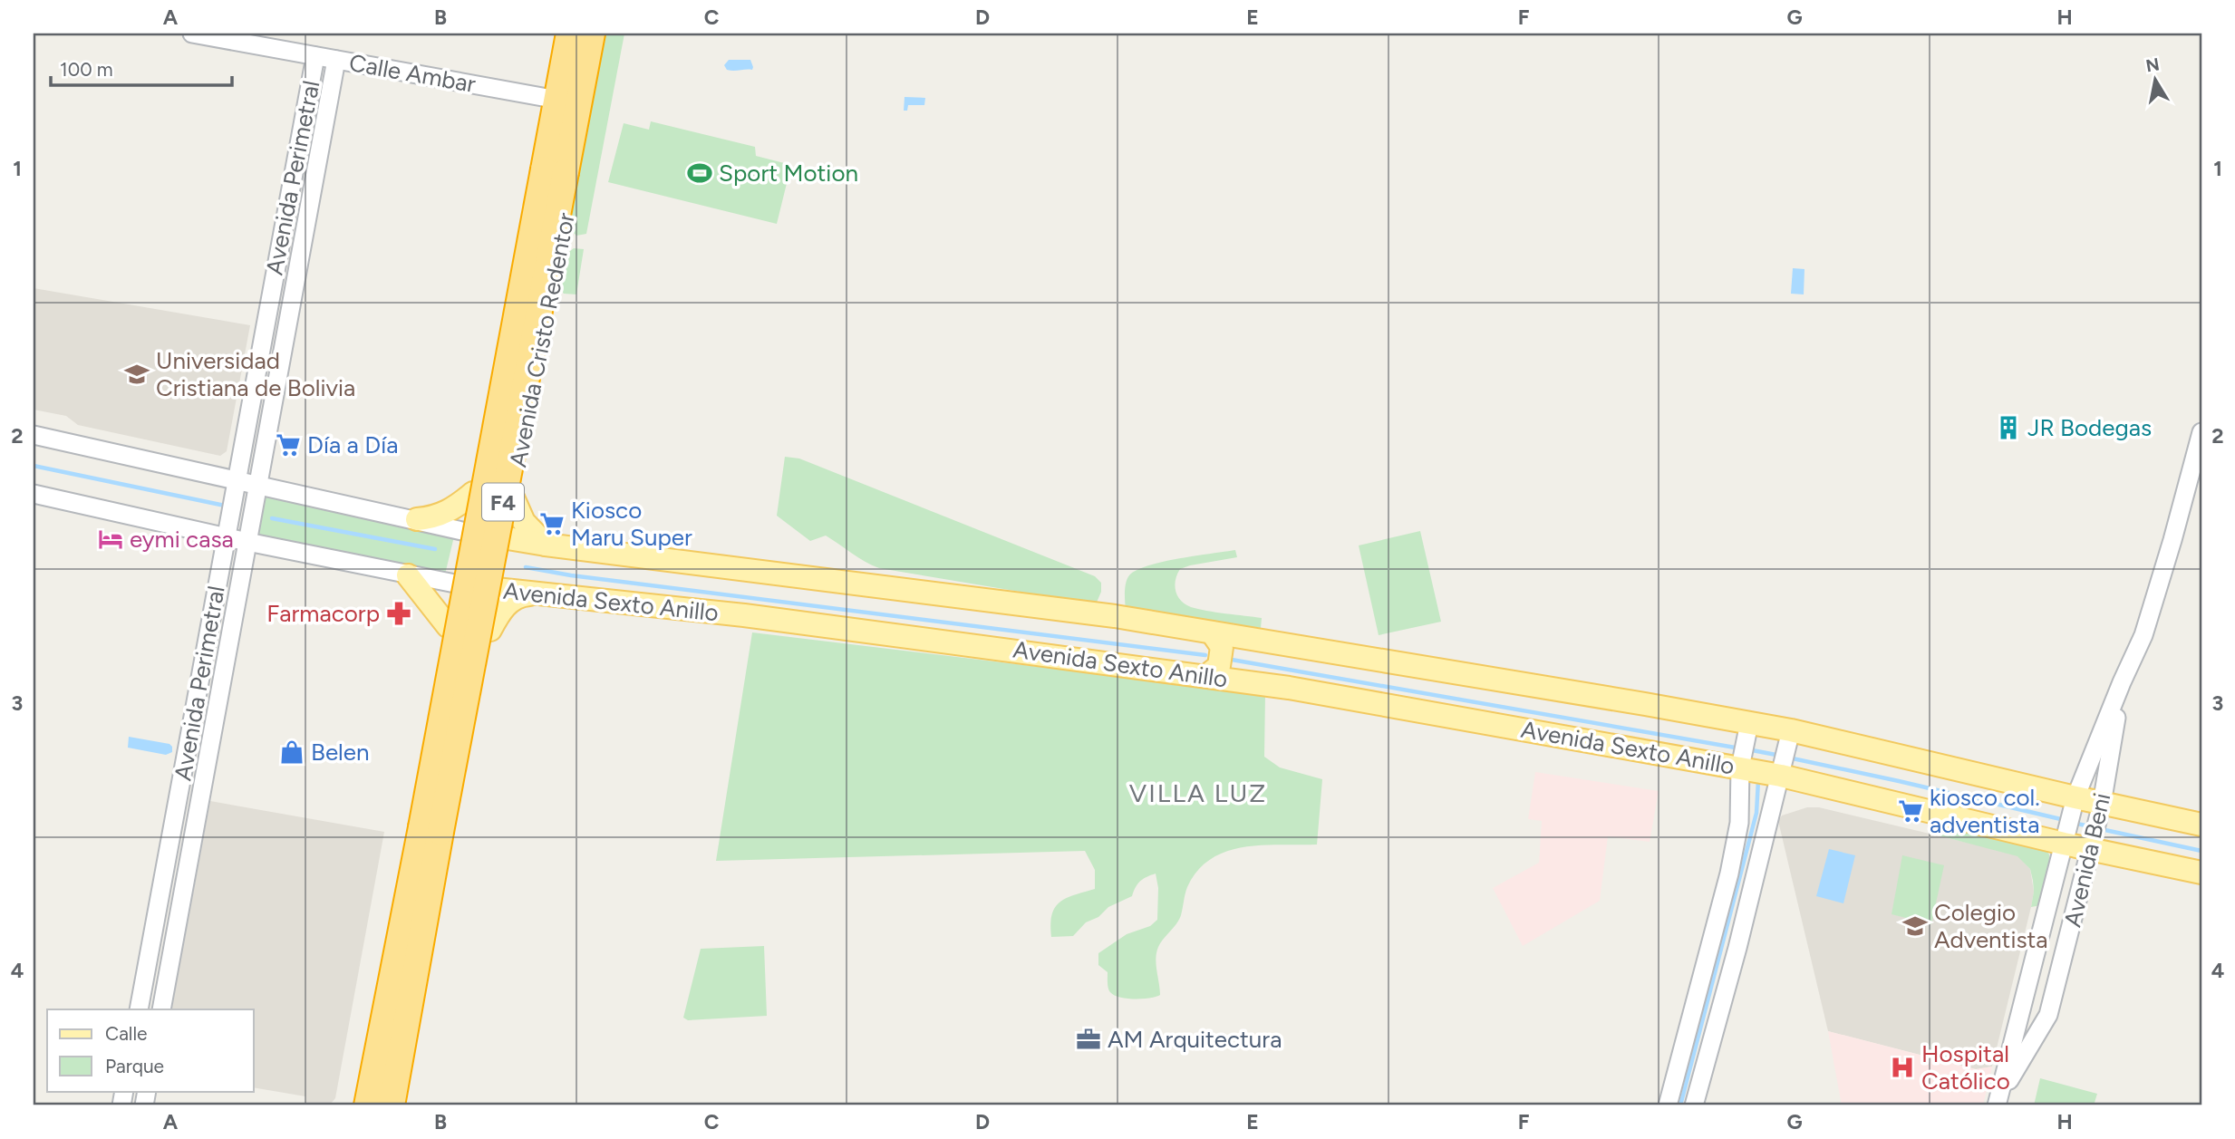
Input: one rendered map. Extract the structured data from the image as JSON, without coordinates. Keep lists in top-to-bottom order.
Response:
{
  "streets": {
    "highway": ["Avenida Cristo Redentor", "F4"],
    "main road": ["Avenida Sexto Anillo"],
    "street": ["Calle Ambar", "Avenida Perimetral", "Avenida Beni"]
  },
  "crossings": [
    ["Calle Ambar", "Avenida Perimetral"],
    ["Calle Ambar", "Avenida Cristo Redentor"],
    ["Avenida Perimetral", "Avenida Sexto Anillo"],
    ["Avenida Cristo Redentor", "Avenida Sexto Anillo"],
    ["Avenida Sexto Anillo", "Avenida Beni"]
  ],
  "districts": ["VILLA LUZ"],
  "places": {
    "sports": ["Sport Motion"],
    "school or university": ["Universidad Cristiana de Bolivia", "Colegio Adventista"],
    "building": ["JR Bodegas"],
    "supermarket": ["Día a Día", "Kiosco Maru Super", "kiosco col. adventista"],
    "hotel": ["eymi casa"],
    "pharmacy": ["Farmacorp"],
    "shop": ["Belen"],
    "office": ["AM Arquitectura"],
    "hospital": ["Hospital Católico"]
  },
  "legend": ["Calle", "Parque"],
  "scale_bar": "100 m",
  "north": "top",
  "grid": {
    "columns": [
      "A",
      "B",
      "C",
      "D",
      "E",
      "F",
      "G",
      "H"
    ],
    "rows": [
      "1",
      "2",
      "3",
      "4"
    ]
  }
}
